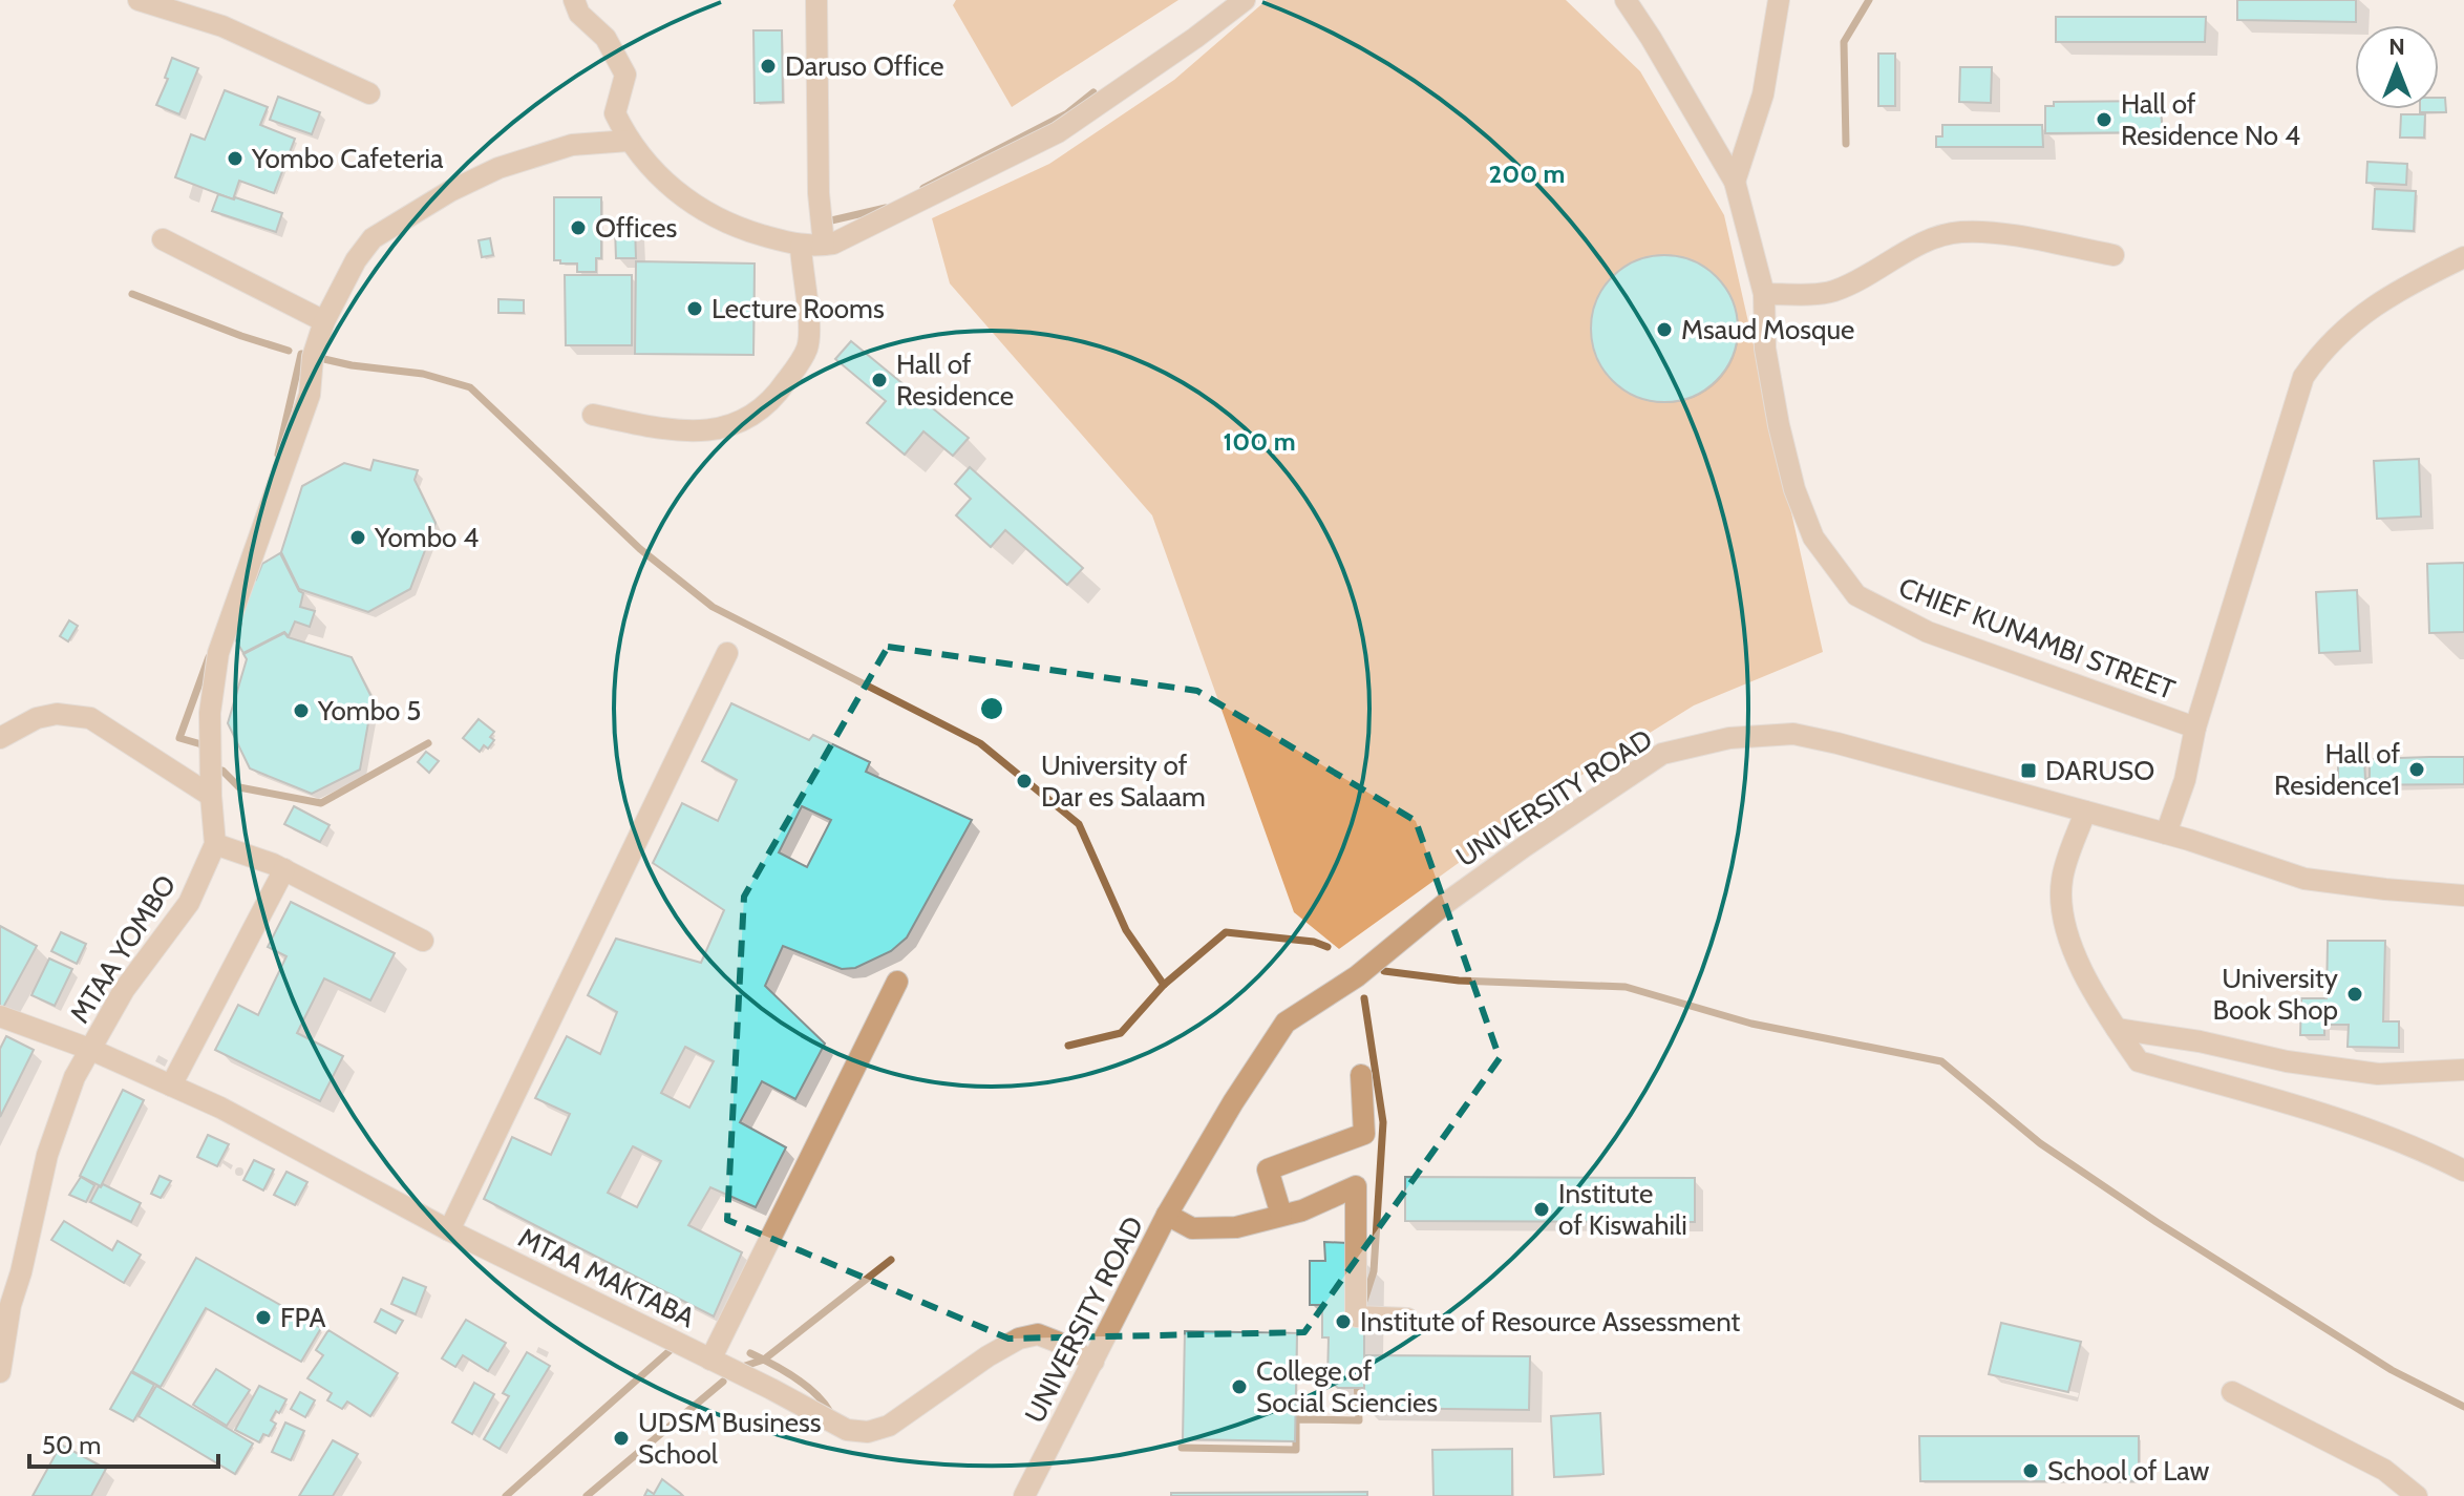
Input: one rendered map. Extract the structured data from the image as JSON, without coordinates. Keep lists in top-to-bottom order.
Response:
{
  "streets": {
    "street": [
      "CHIEF KUNAMBI STREET",
      "UNIVERSITY ROAD",
      "MTAA YOMBO",
      "MTAA MAKTABA"
    ]
  },
  "crossings": [
    ["CHIEF KUNAMBI STREET", "UNIVERSITY ROAD"],
    ["UNIVERSITY ROAD", "MTAA MAKTABA"],
    ["MTAA YOMBO", "MTAA MAKTABA"]
  ],
  "places": {
    "other": [
      "Daruso Office",
      "Hall of Residence No 4",
      "Yombo Cafeteria",
      "Offices",
      "Lecture Rooms",
      "Msaud Mosque",
      "Hall of Residence",
      "Yombo 4",
      "Yombo 5",
      "Hall of Residence1",
      "University of Dar es Salaam",
      "University Book Shop",
      "Institute of Kiswahili",
      "FPA",
      "Institute of Resource Assessment",
      "College of Social Sciencies",
      "UDSM Business School",
      "School of Law"
    ],
    "transit": ["DARUSO"]
  },
  "scale_bar": "50 m",
  "north": "top",
  "rings": ["200 m", "100 m"]
}
